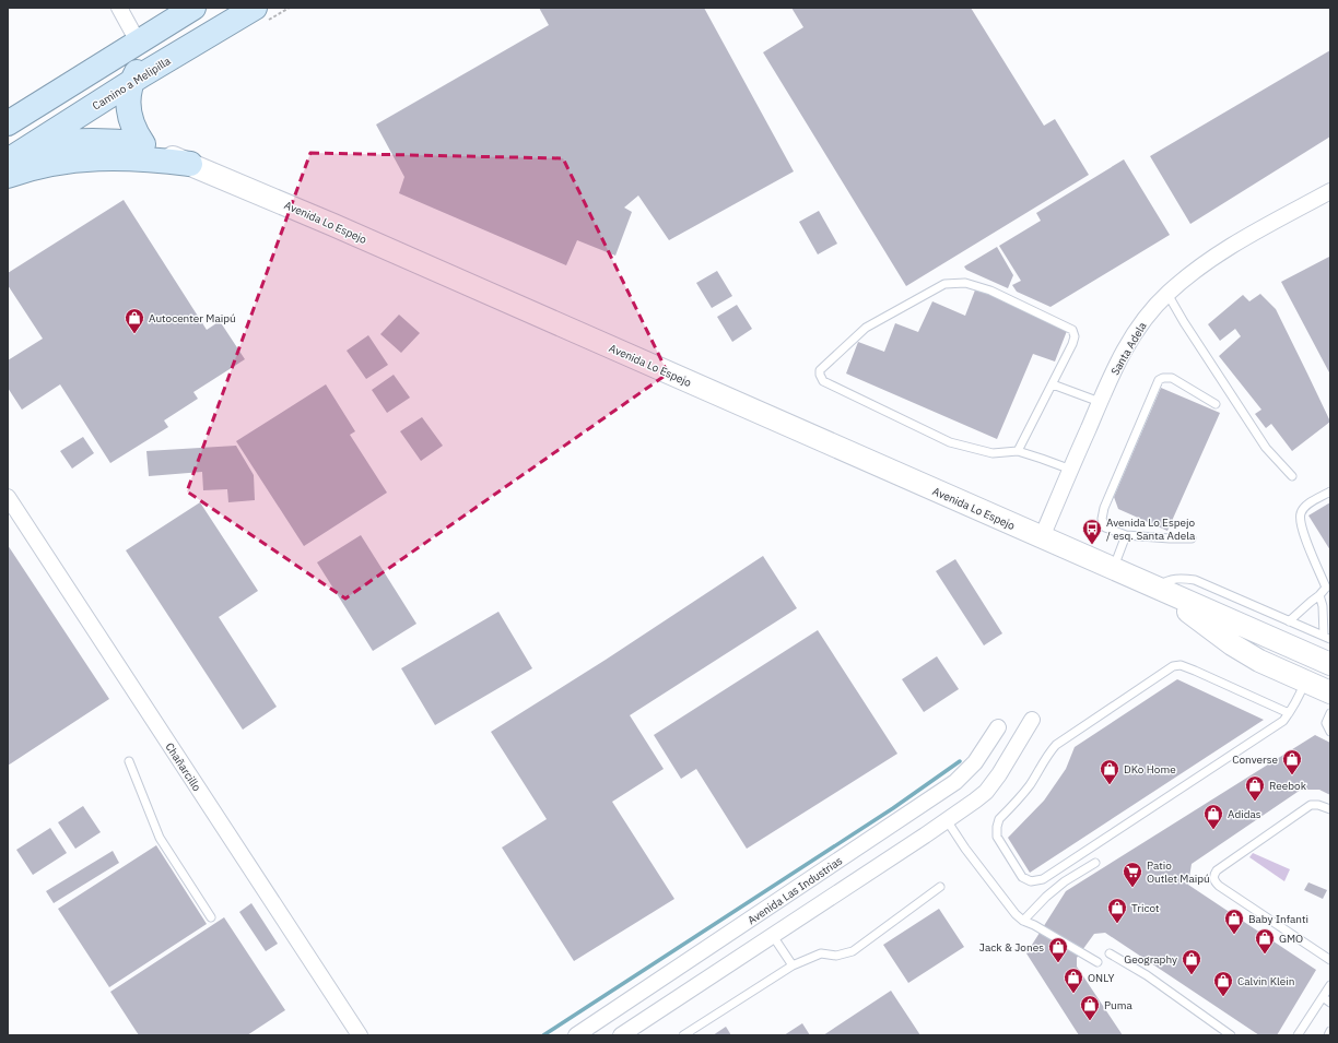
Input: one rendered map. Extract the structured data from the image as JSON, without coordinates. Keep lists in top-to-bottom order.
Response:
{
  "streets": {
    "main road": ["Camino a Melipilla", "Avenida Lo Espejo"],
    "street": ["Santa Adela", "Chañarcillo", "Avenida Las Industrias"]
  },
  "crossings": [
    ["Avenida Lo Espejo", "Santa Adela"]
  ],
  "places": {
    "shop": [
      "Autocenter Maipú",
      "Converse",
      "DKo Home",
      "Reebok",
      "Adidas",
      "Tricot",
      "Baby Infanti",
      "GMO",
      "Jack & Jones",
      "Geography",
      "ONLY",
      "Calvin Klein",
      "Puma"
    ],
    "bus stop": ["Avenida Lo Espejo / esq. Santa Adela"],
    "supermarket": ["Patio Outlet Maipú"]
  }
}
